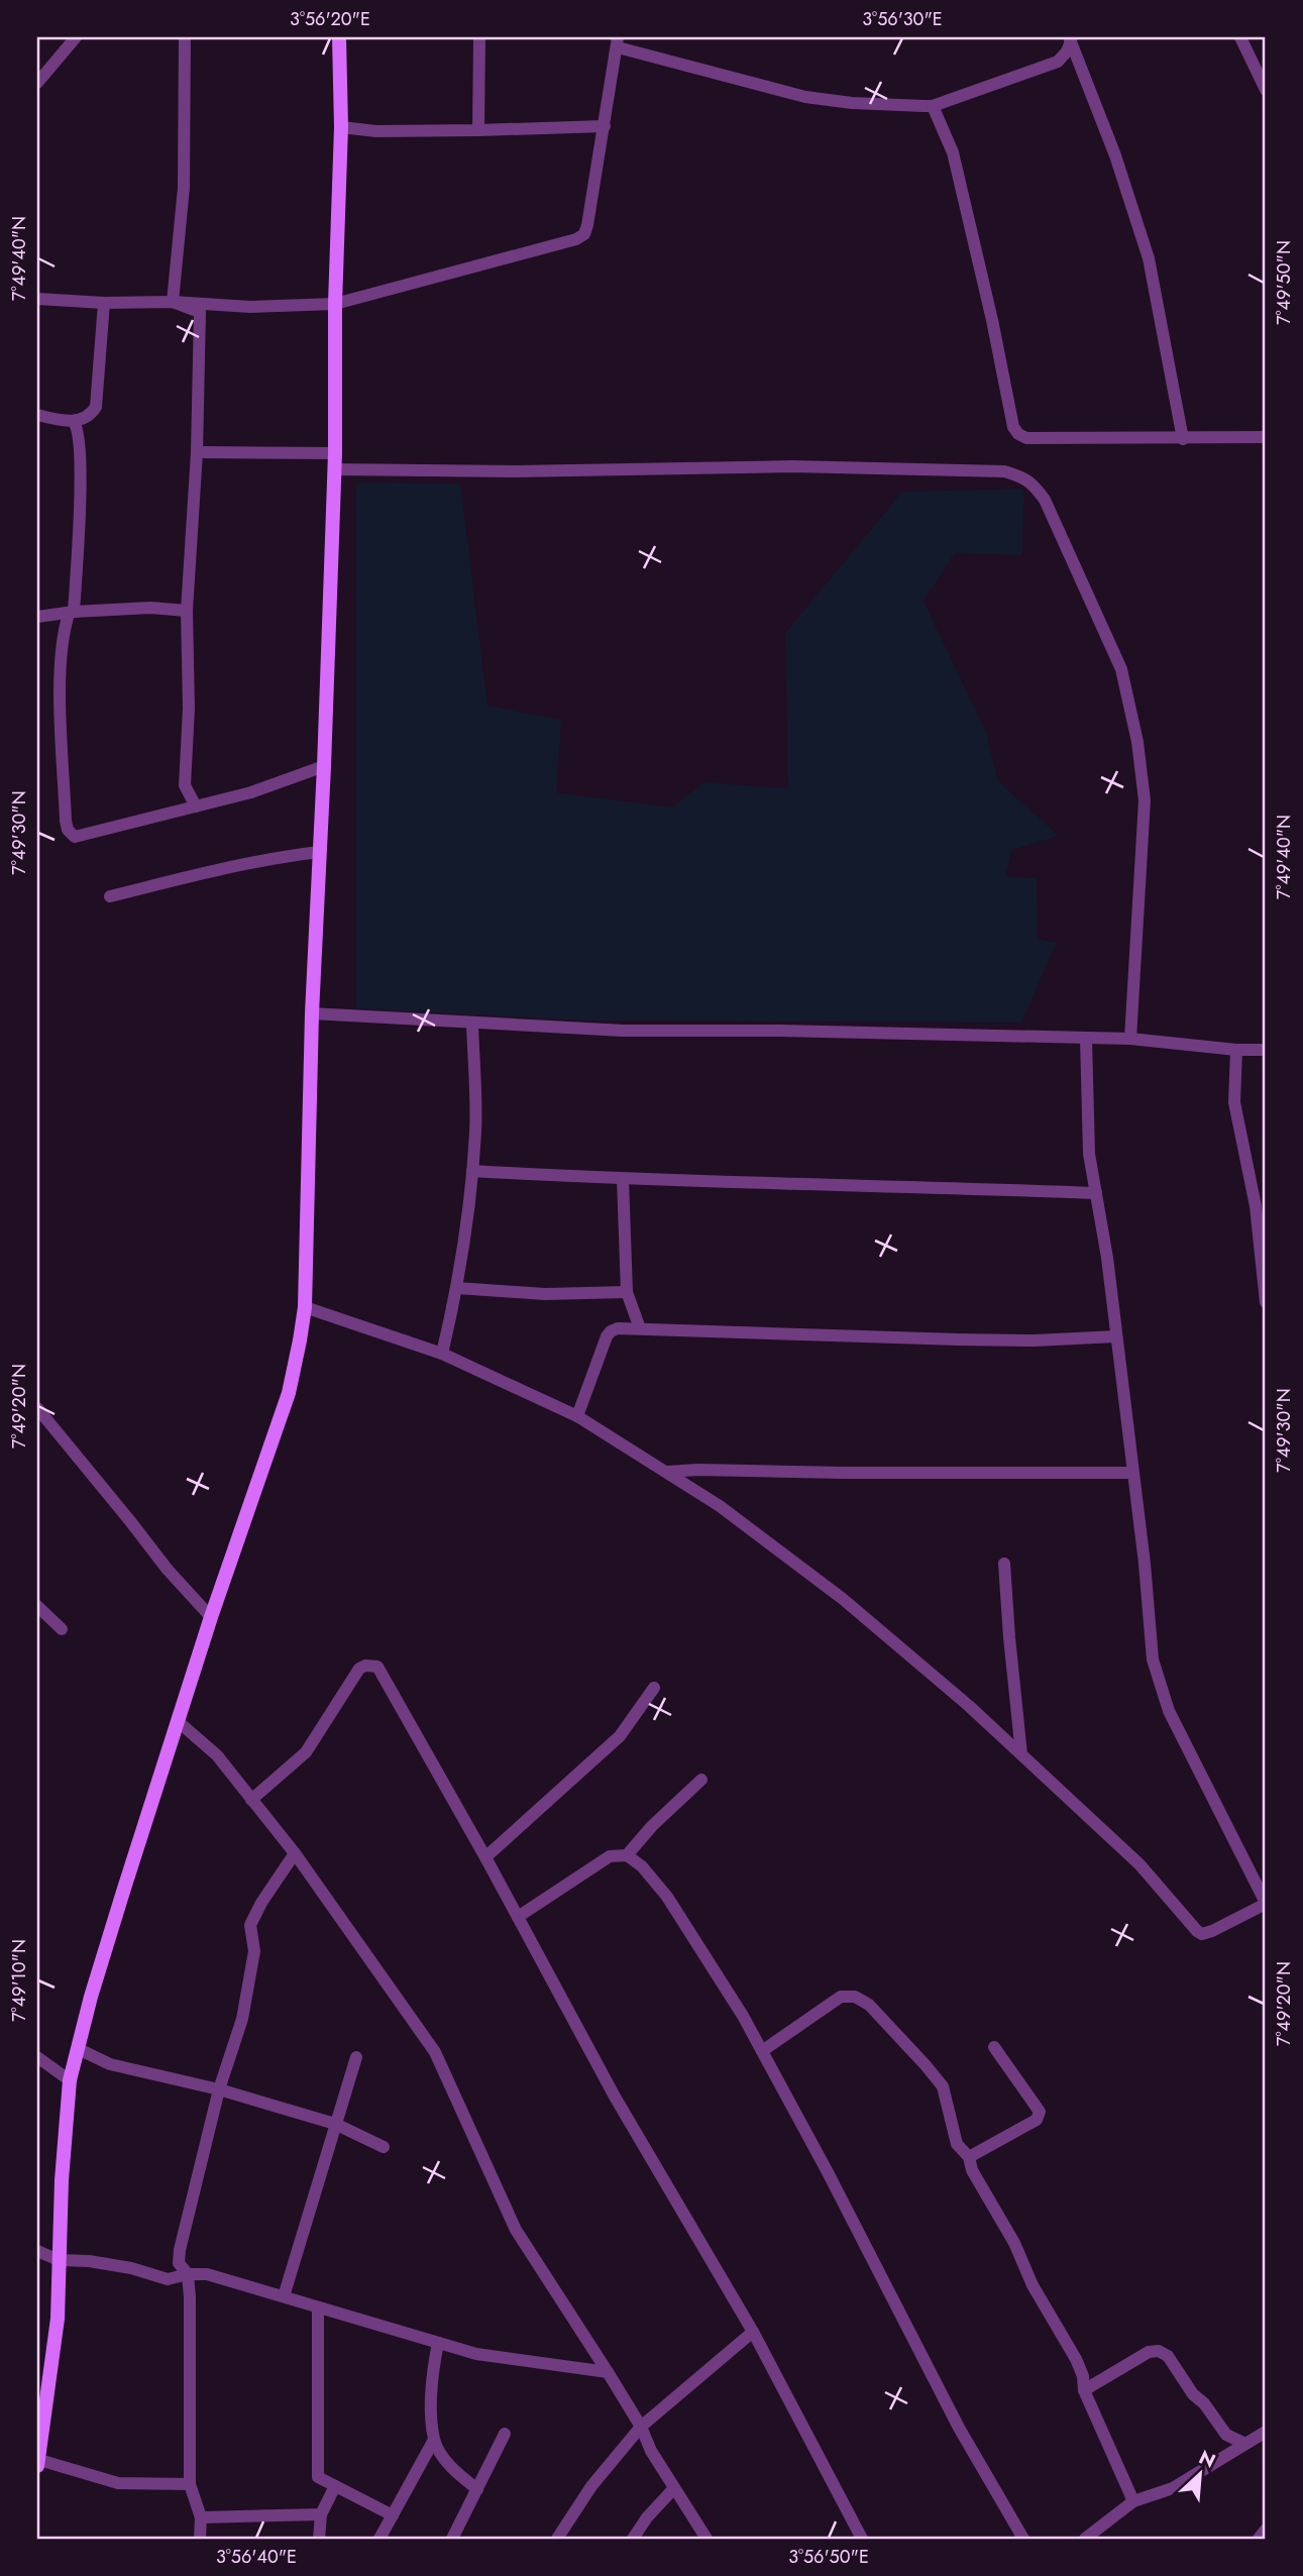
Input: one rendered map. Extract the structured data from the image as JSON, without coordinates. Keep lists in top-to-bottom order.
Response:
{
  "north": "top right",
  "coordinates": [
    "3°56'20\"E",
    "3°56'30\"E",
    "7°49'40\"N",
    "7°49'50\"N",
    "7°49'30\"N",
    "7°49'20\"N",
    "7°49'10\"N",
    "3°56'40\"E",
    "3°56'50\"E"
  ]
}
